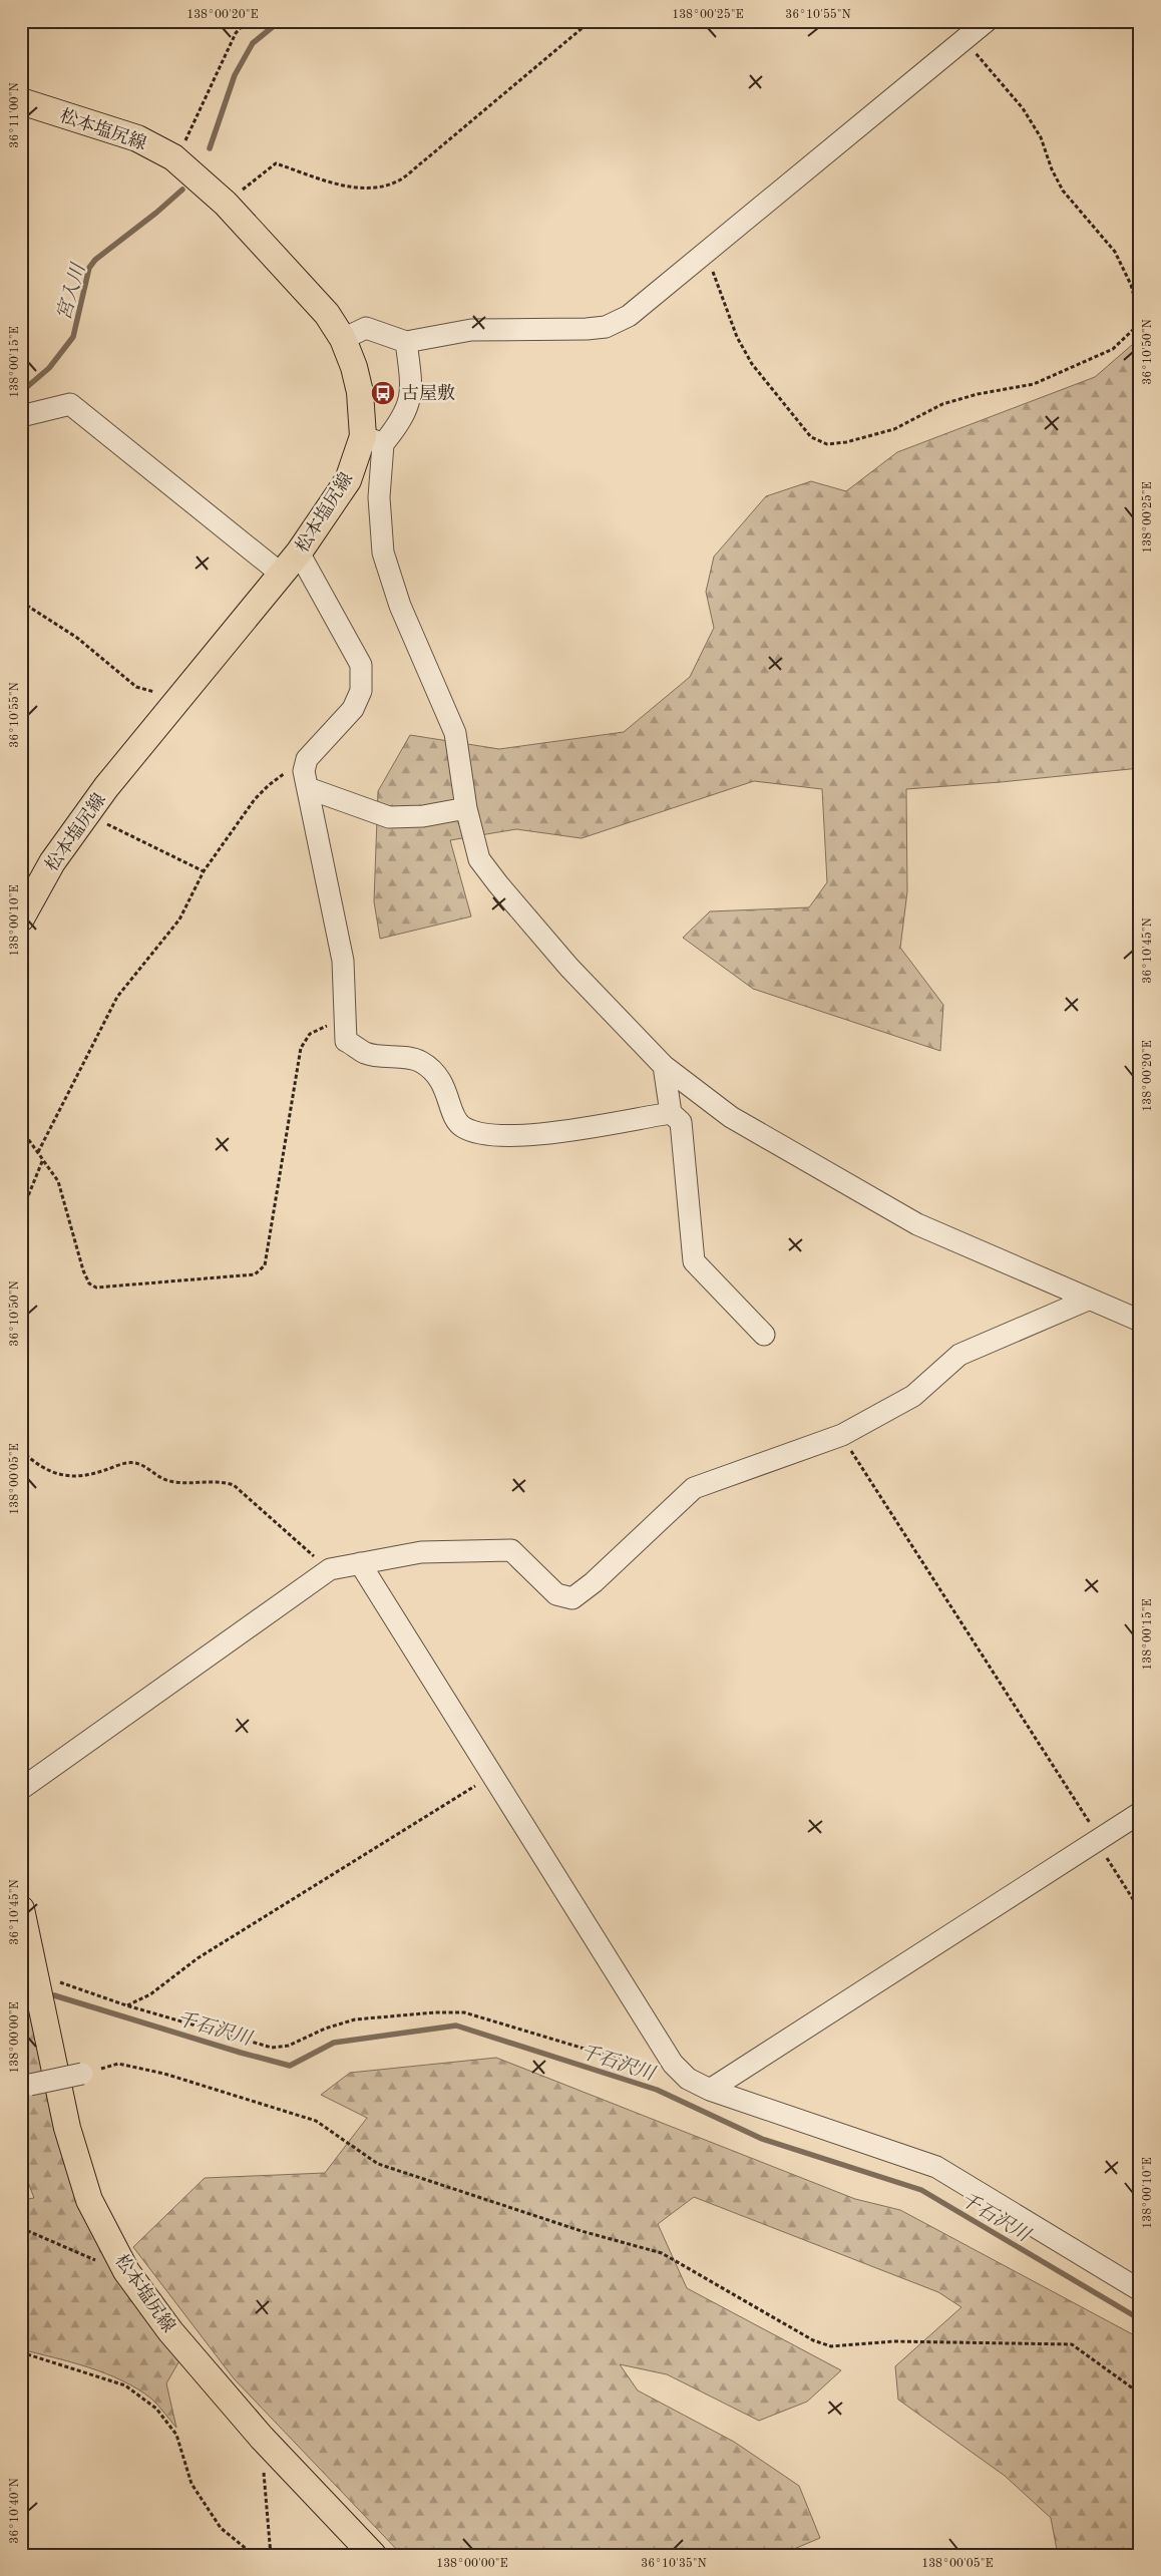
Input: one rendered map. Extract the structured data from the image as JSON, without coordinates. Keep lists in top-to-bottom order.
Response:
{
  "streets": {
    "main road": ["松本塩尻線"]
  },
  "water": ["宮入川", "千石沢川"],
  "places": {
    "bus stop": ["古屋敷"]
  },
  "coordinates": [
    "138°00'20\"E",
    "138°00'25\"E",
    "36°10'55\"N",
    "36°11'00\"N",
    "36°10'50\"N",
    "138°00'15\"E",
    "138°00'10\"E",
    "36°10'45\"N",
    "138°00'05\"E",
    "138°00'00\"E",
    "36°10'40\"N",
    "36°10'35\"N"
  ]
}
